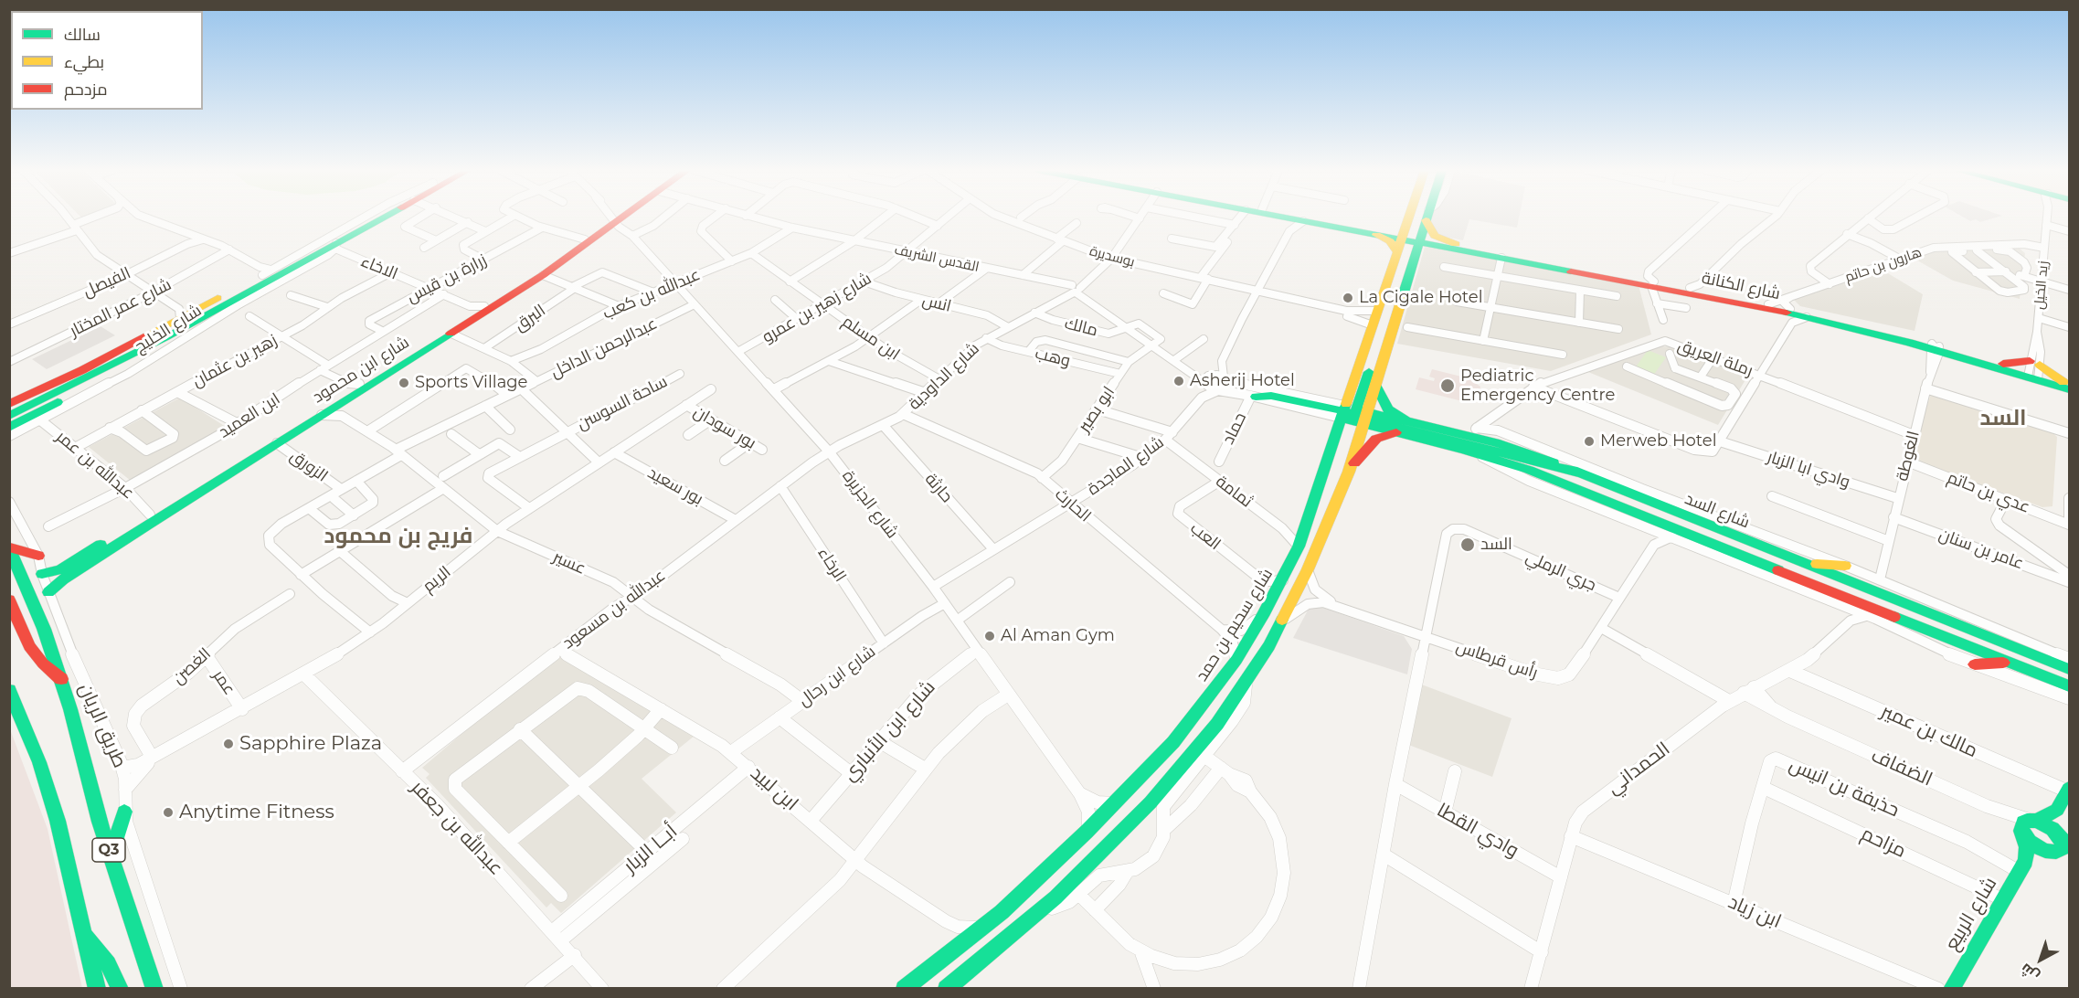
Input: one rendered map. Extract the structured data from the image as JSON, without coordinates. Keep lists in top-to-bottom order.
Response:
{
  "streets": {
    "main road": [
      "شارع الكنانة",
      "شارع الخليج",
      "شارع ابن محمود",
      "شارع السد",
      "شارع سحيم بن حمد",
      "طريق الريان",
      "Q3",
      "شارع الربيع"
    ],
    "street": [
      "بوسديرة",
      "القدس الشريف",
      "هارون بن حاتم",
      "الاخاء",
      "زرارة بن قيس",
      "الفيصل",
      "زيد الخيل",
      "عبدالله بن كعب",
      "انس",
      "شارع عمر المختار",
      "شارع زهير بن عمرو",
      "البرق",
      "مالك",
      "ابن مسلم",
      "عبدالرحمن الداخل",
      "وهب",
      "رملة العريق",
      "زهير بن عثمان",
      "شارع الداودية",
      "ساحة السوسن",
      "ابو بصير",
      "ابن العميد",
      "بور سودان",
      "حماد",
      "الغوطة",
      "عبدالله بن عمر",
      "الزورق",
      "شارع الماجدة",
      "وادي ابا الزبار",
      "بور سعيد",
      "حارثة",
      "ثمامة",
      "عدي بن حاتم",
      "شارع الجزيرة",
      "الحارث",
      "العب",
      "عامر بن سنان",
      "عسير",
      "الرخاء",
      "جري الرملي",
      "الريم",
      "عبدالله بن مسعود",
      "رأس قرطاس",
      "الغصن",
      "شارع ابن رحال",
      "عمر",
      "شارع ابن الأنباري",
      "مالك بن عمير",
      "الضفاف",
      "الحمداني",
      "حذيفة بن انيس",
      "ابن لبيد",
      "عبدالله بن جعفر",
      "وادي القطا",
      "مزاحم",
      "أبــا الزبار",
      "ابن زياد"
    ]
  },
  "crossings": [
    ["بوسديرة", "شارع الداودية"],
    ["بوسديرة", "شارع سحيم بن حمد"],
    ["القدس الشريف", "عبدالله بن كعب"],
    ["القدس الشريف", "شارع زهير بن عمرو"],
    ["القدس الشريف", "مالك"],
    ["القدس الشريف", "شارع الداودية"],
    ["القدس الشريف", "ابو بصير"],
    ["القدس الشريف", "شارع الماجدة"],
    ["هارون بن حاتم", "زيد الخيل"],
    ["هارون بن حاتم", "شارع الكنانة"],
    ["الاخاء", "زرارة بن قيس"],
    ["الاخاء", "شارع الخليج"],
    ["الاخاء", "زهير بن عثمان"],
    ["الاخاء", "شارع ابن محمود"],
    ["الاخاء", "ابن العميد"],
    ["زرارة بن قيس", "ابن العميد"],
    ["زيد الخيل", "شارع الكنانة"],
    ["شارع الكنانة", "الغوطة"],
    ["شارع الكنانة", "شارع سحيم بن حمد"],
    ["عبدالله بن كعب", "البرق"],
    ["عبدالله بن كعب", "ابن مسلم"],
    ["عبدالله بن كعب", "شارع الجزيرة"],
    ["انس", "شارع زهير بن عمرو"],
    ["انس", "شارع الداودية"],
    ["شارع زهير بن عمرو", "ابن مسلم"],
    ["شارع زهير بن عمرو", "شارع الجزيرة"],
    ["مالك", "شارع الداودية"],
    ["شارع الخليج", "عبدالله بن عمر"],
    ["ابن مسلم", "شارع الداودية"],
    ["عبدالرحمن الداخل", "الزورق"],
    ["عبدالرحمن الداخل", "شارع الجزيرة"],
    ["عبدالرحمن الداخل", "عسير"],
    ["عبدالرحمن الداخل", "الريم"],
    ["وهب", "شارع الداودية"],
    ["وهب", "ابو بصير"],
    ["رملة العريق", "الغوطة"],
    ["رملة العريق", "شارع السد"],
    ["زهير بن عثمان", "عبدالله بن عمر"],
    ["شارع ابن محمود", "عبدالله بن عمر"],
    ["شارع ابن محمود", "الزورق"],
    ["شارع ابن محمود", "شارع الجزيرة"],
    ["شارع ابن محمود", "عسير"],
    ["شارع ابن محمود", "طريق الريان"],
    ["شارع الداودية", "حارثة"],
    ["شارع الداودية", "شارع الجزيرة"],
    ["شارع الداودية", "الحارث"],
    ["شارع الداودية", "عبدالله بن مسعود"],
    ["ساحة السوسن", "الريم"],
    ["ابو بصير", "الحارث"],
    ["ابن العميد", "عبدالله بن عمر"],
    ["بور سودان", "الريم"],
    ["الغوطة", "وادي ابا الزبار"],
    ["الغوطة", "عدي بن حاتم"],
    ["الغوطة", "شارع السد"],
    ["الغوطة", "عامر بن سنان"],
    ["شارع الماجدة", "حارثة"],
    ["شارع الماجدة", "ثمامة"],
    ["شارع الماجدة", "شارع الجزيرة"],
    ["شارع الماجدة", "الحارث"],
    ["بور سعيد", "الريم"],
    ["بور سعيد", "عبدالله بن مسعود"],
    ["ثمامة", "العب"],
    ["ثمامة", "شارع سحيم بن حمد"],
    ["عدي بن حاتم", "عامر بن سنان"],
    ["شارع الجزيرة", "عبدالله بن مسعود"],
    ["شارع الجزيرة", "شارع سحيم بن حمد"],
    ["شارع الجزيرة", "شارع ابن رحال"],
    ["شارع الجزيرة", "شارع ابن الأنباري"],
    ["الحارث", "شارع سحيم بن حمد"],
    ["شارع السد", "شارع سحيم بن حمد"],
    ["شارع السد", "الحمداني"],
    ["العب", "شارع سحيم بن حمد"],
    ["عسير", "الريم"],
    ["عسير", "عبدالله بن مسعود"],
    ["عسير", "شارع ابن رحال"],
    ["الرخاء", "عبدالله بن مسعود"],
    ["الرخاء", "شارع ابن رحال"],
    ["جري الرملي", "رأس قرطاس"],
    ["الريم", "الغصن"],
    ["الريم", "عمر"],
    ["الريم", "طريق الريان"],
    ["الريم", "عبدالله بن جعفر"],
    ["عبدالله بن مسعود", "ابن لبيد"],
    ["عبدالله بن مسعود", "عبدالله بن جعفر"],
    ["شارع سحيم بن حمد", "رأس قرطاس"],
    ["شارع سحيم بن حمد", "ابن لبيد"],
    ["الغصن", "عمر"],
    ["شارع ابن رحال", "ابن لبيد"],
    ["شارع ابن الأنباري", "ابن لبيد"],
    ["مالك بن عمير", "الحمداني"],
    ["الضفاف", "الحمداني"],
    ["الحمداني", "وادي القطا"],
    ["الحمداني", "ابن زياد"],
    ["حذيفة بن انيس", "مزاحم"],
    ["حذيفة بن انيس", "ابن زياد"],
    ["حذيفة بن انيس", "شارع الربيع"],
    ["ابن لبيد", "أبــا الزبار"],
    ["عبدالله بن جعفر", "أبــا الزبار"],
    ["مزاحم", "شارع الربيع"]
  ],
  "districts": ["السد", "فريج بن محمود"],
  "places": [
    "La Cigale Hotel",
    "Asherij Hotel",
    "Sports Village",
    "Pediatric Emergency Centre",
    "Merweb Hotel",
    "السد",
    "Al Aman Gym",
    "Sapphire Plaza",
    "Anytime Fitness"
  ],
  "legend": ["سالك", "بطيء", "مزدحم"],
  "north": "bottom left"
}
